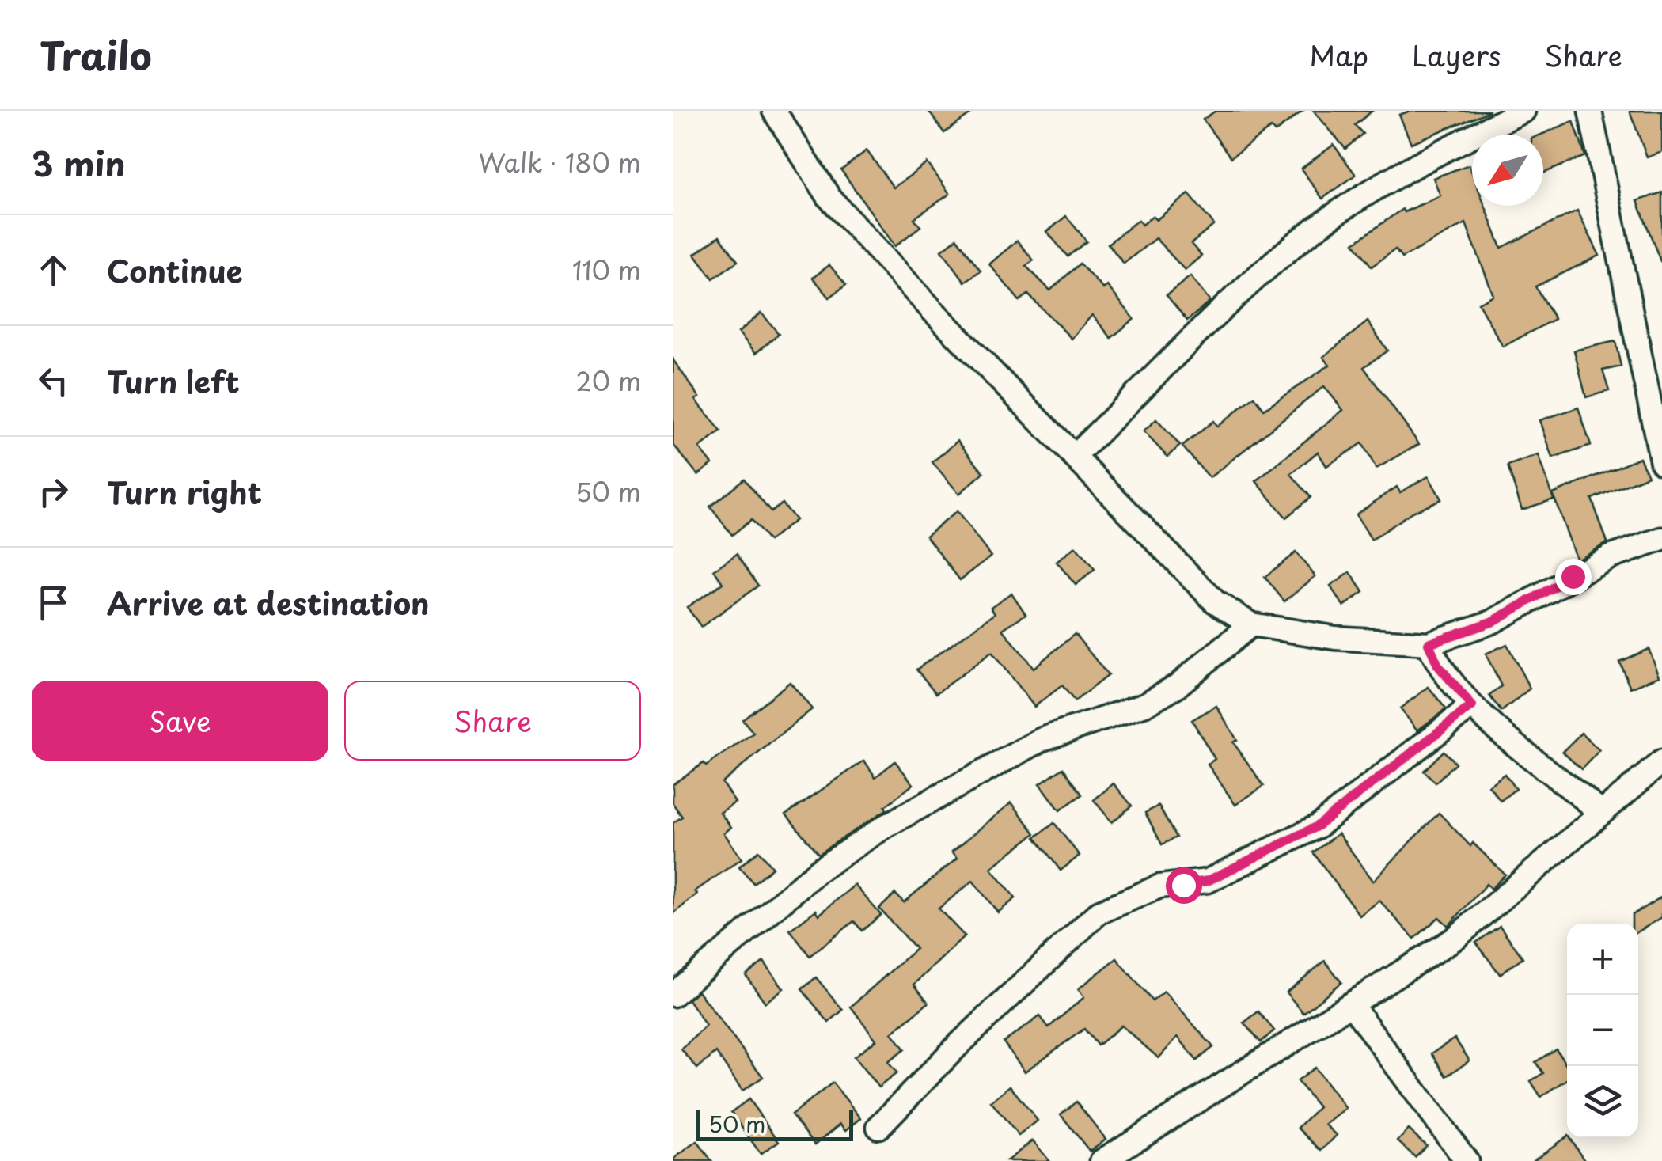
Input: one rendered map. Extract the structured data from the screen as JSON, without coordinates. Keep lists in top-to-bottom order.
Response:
{
  "scale_bar": "50 m",
  "north": "bottom left",
  "page": {
    "header": "Trailo",
    "nav": ["Map", "Layers", "Share"],
    "heading": ["3 min", "Walk · 180 m"],
    "list": [
      ["Continue", "110 m"],
      ["Turn left", "20 m"],
      ["Turn right", "50 m"],
      "Arrive at destination"
    ],
    "buttons": ["Save", "Share"],
    "map_buttons": ["+", "−"],
    "scale": "50 m"
  }
}
